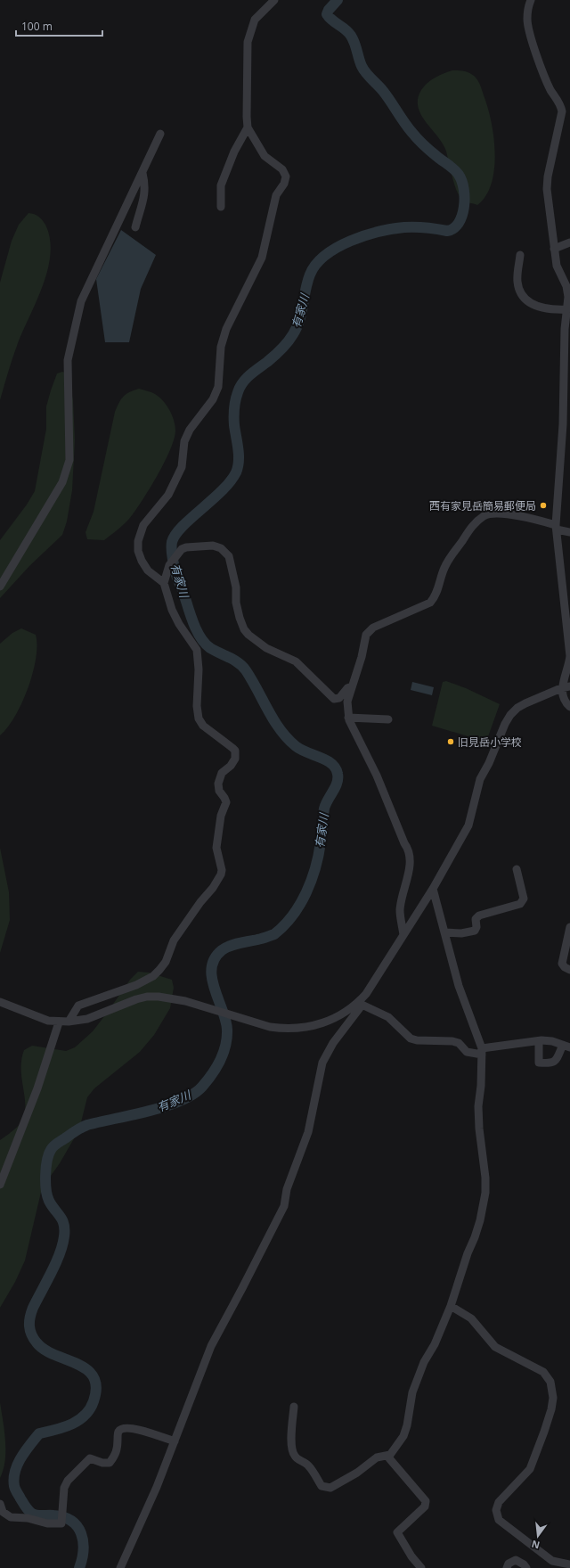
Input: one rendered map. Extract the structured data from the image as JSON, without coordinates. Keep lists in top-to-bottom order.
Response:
{
  "water": ["有家川"],
  "places": ["西有家見岳簡易郵便局", "旧見岳小学校"],
  "scale_bar": "100 m",
  "north": "bottom"
}
